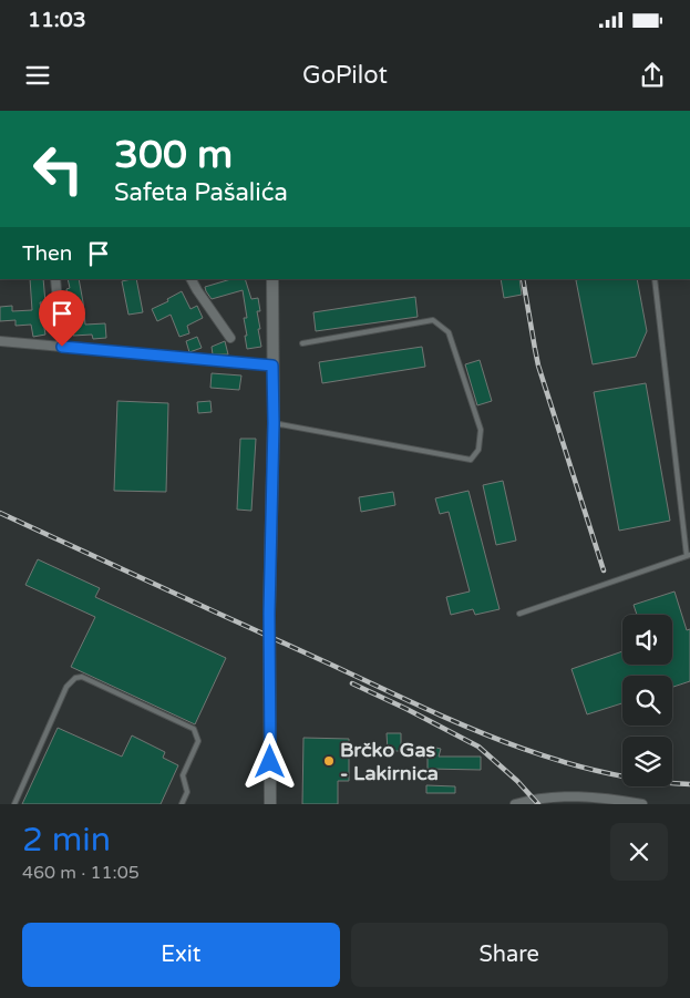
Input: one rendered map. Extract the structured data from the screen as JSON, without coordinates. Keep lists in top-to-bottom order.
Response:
{
  "places": ["Brčko Gas - Lakirnica"],
  "page": {
    "status": "11:03",
    "header": "GoPilot",
    "turn": ["300 m", "Safeta Pašalića"],
    "then": "Then",
    "heading": ["2 min", "460 m · 11:05"],
    "buttons": ["Exit", "Share"]
  }
}
